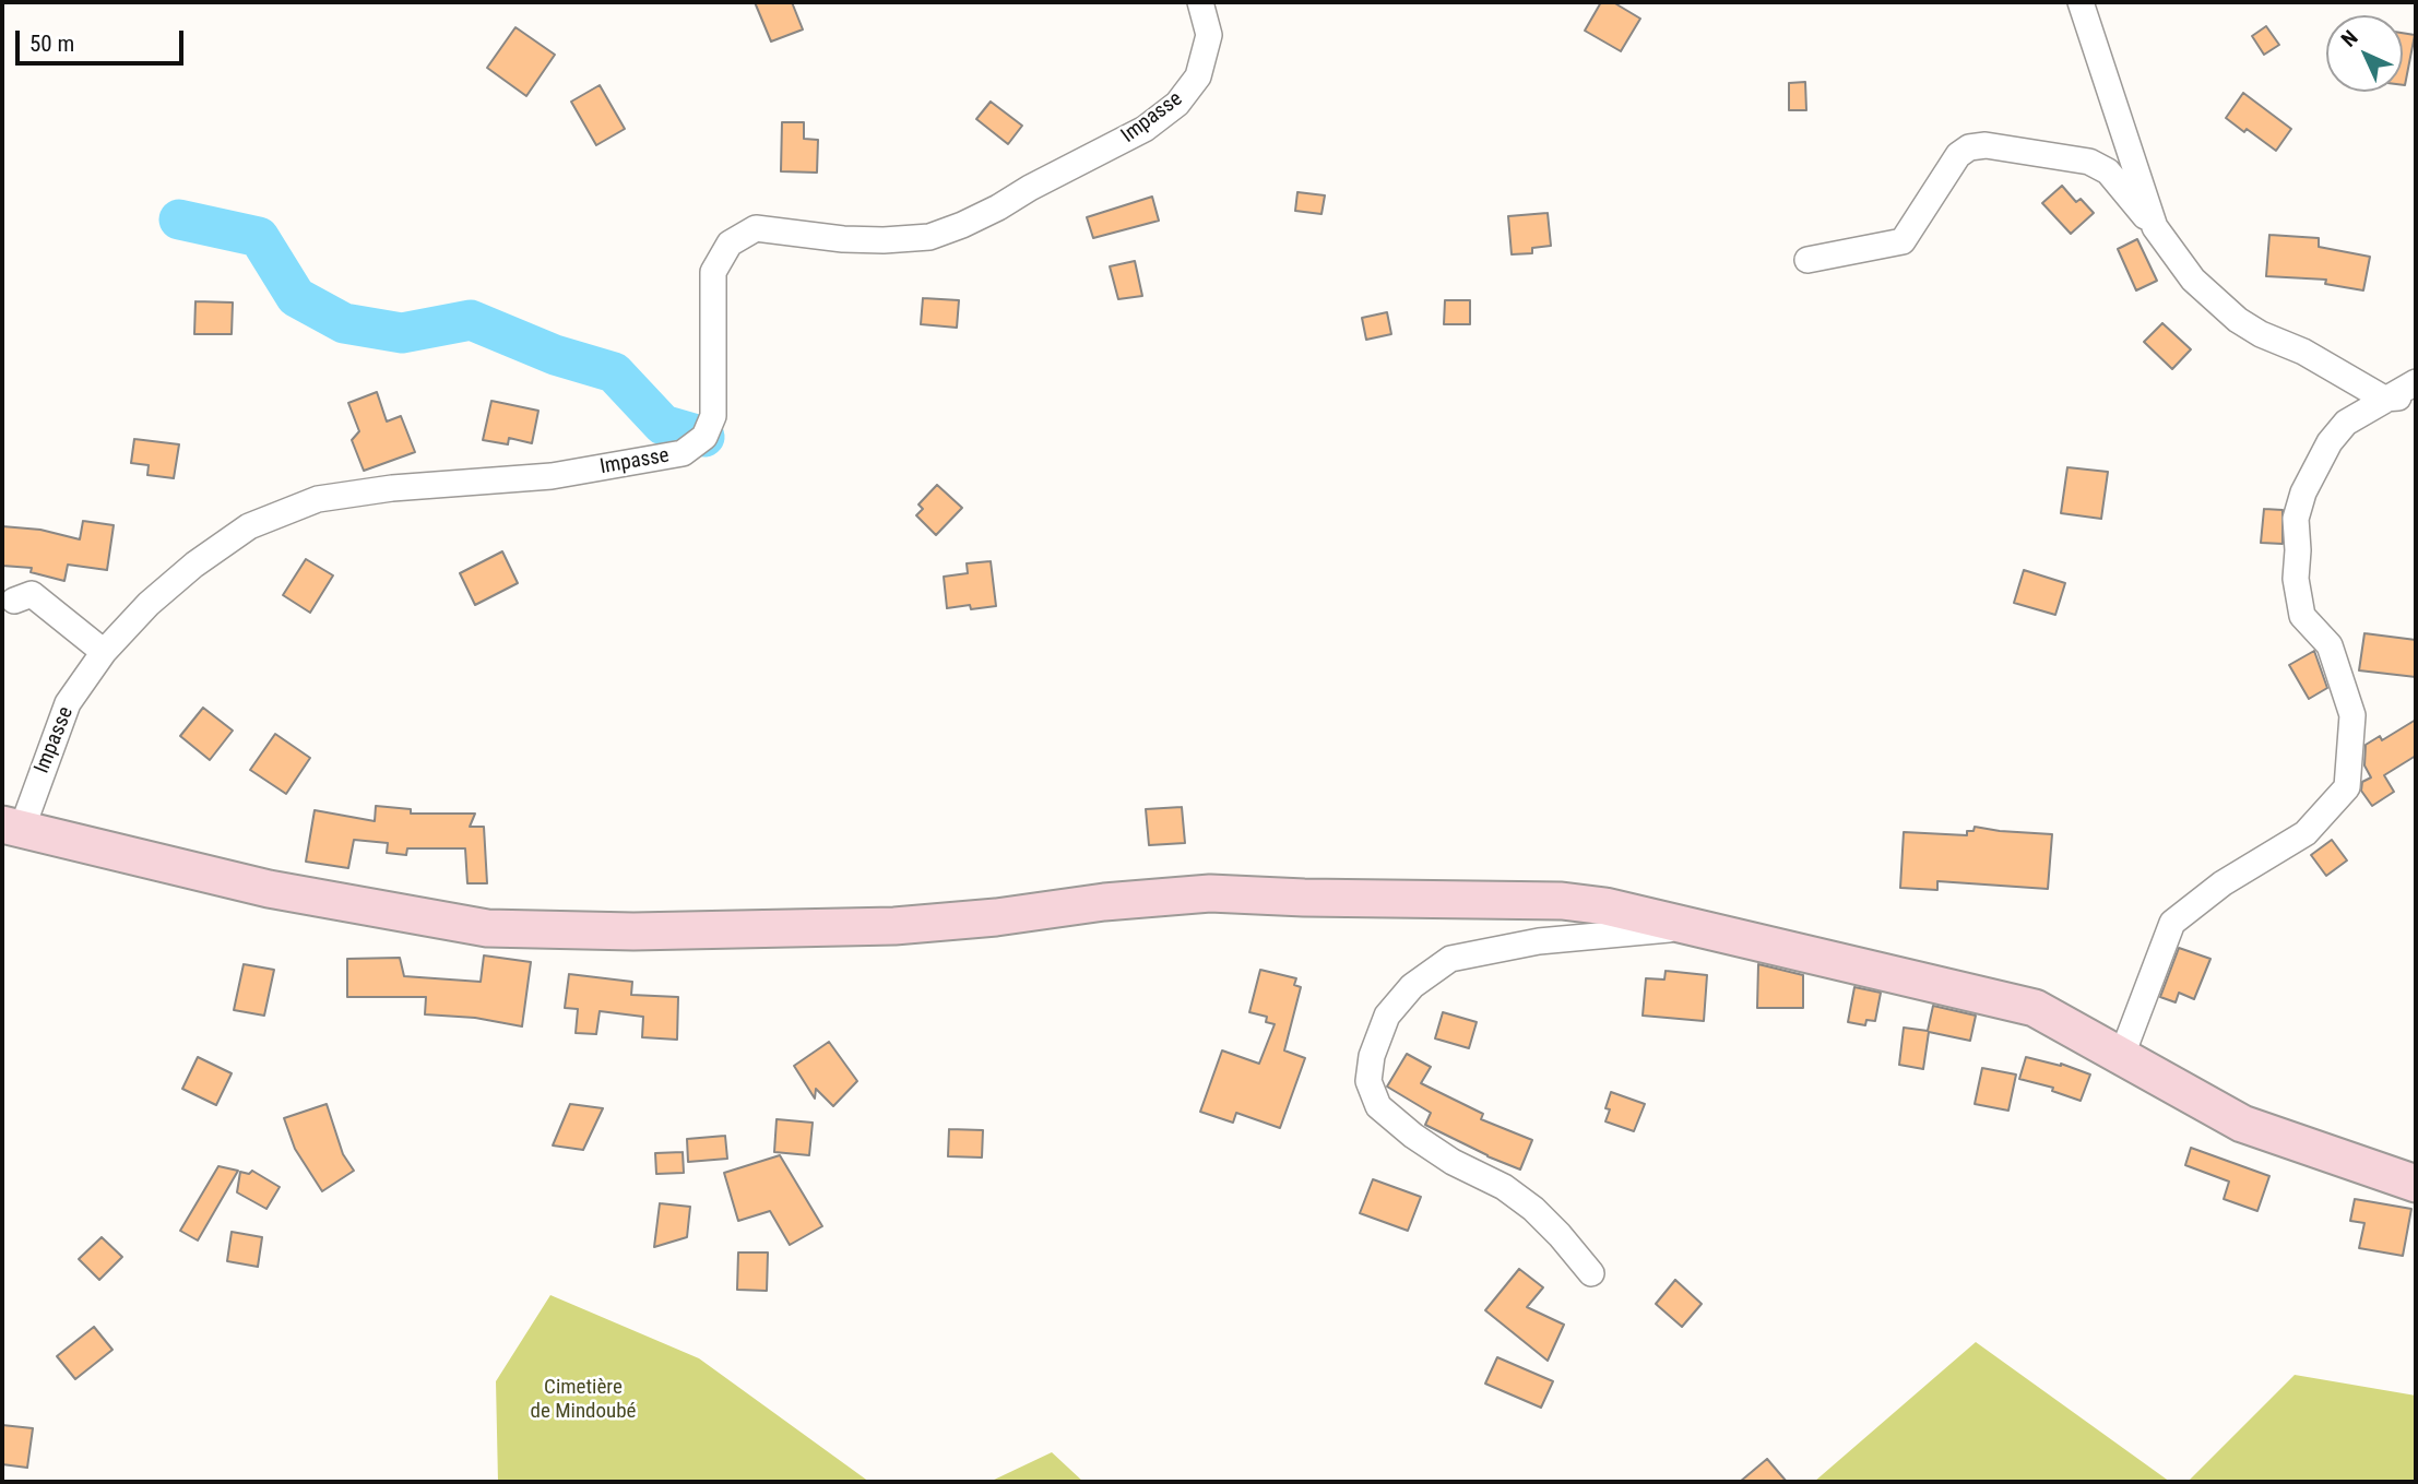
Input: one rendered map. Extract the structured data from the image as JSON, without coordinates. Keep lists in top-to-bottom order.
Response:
{
  "streets": {
    "street": ["Impasse"]
  },
  "parks": ["Cimetière de Mindoubé"],
  "scale_bar": "50 m",
  "north": "top left"
}
